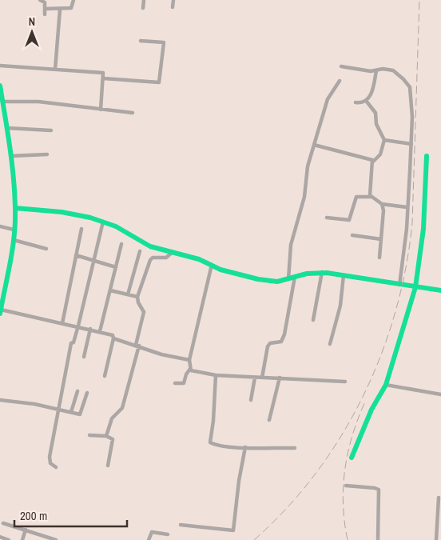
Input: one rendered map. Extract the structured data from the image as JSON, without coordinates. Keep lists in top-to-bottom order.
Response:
{
  "scale_bar": "200 m",
  "north": "top"
}
